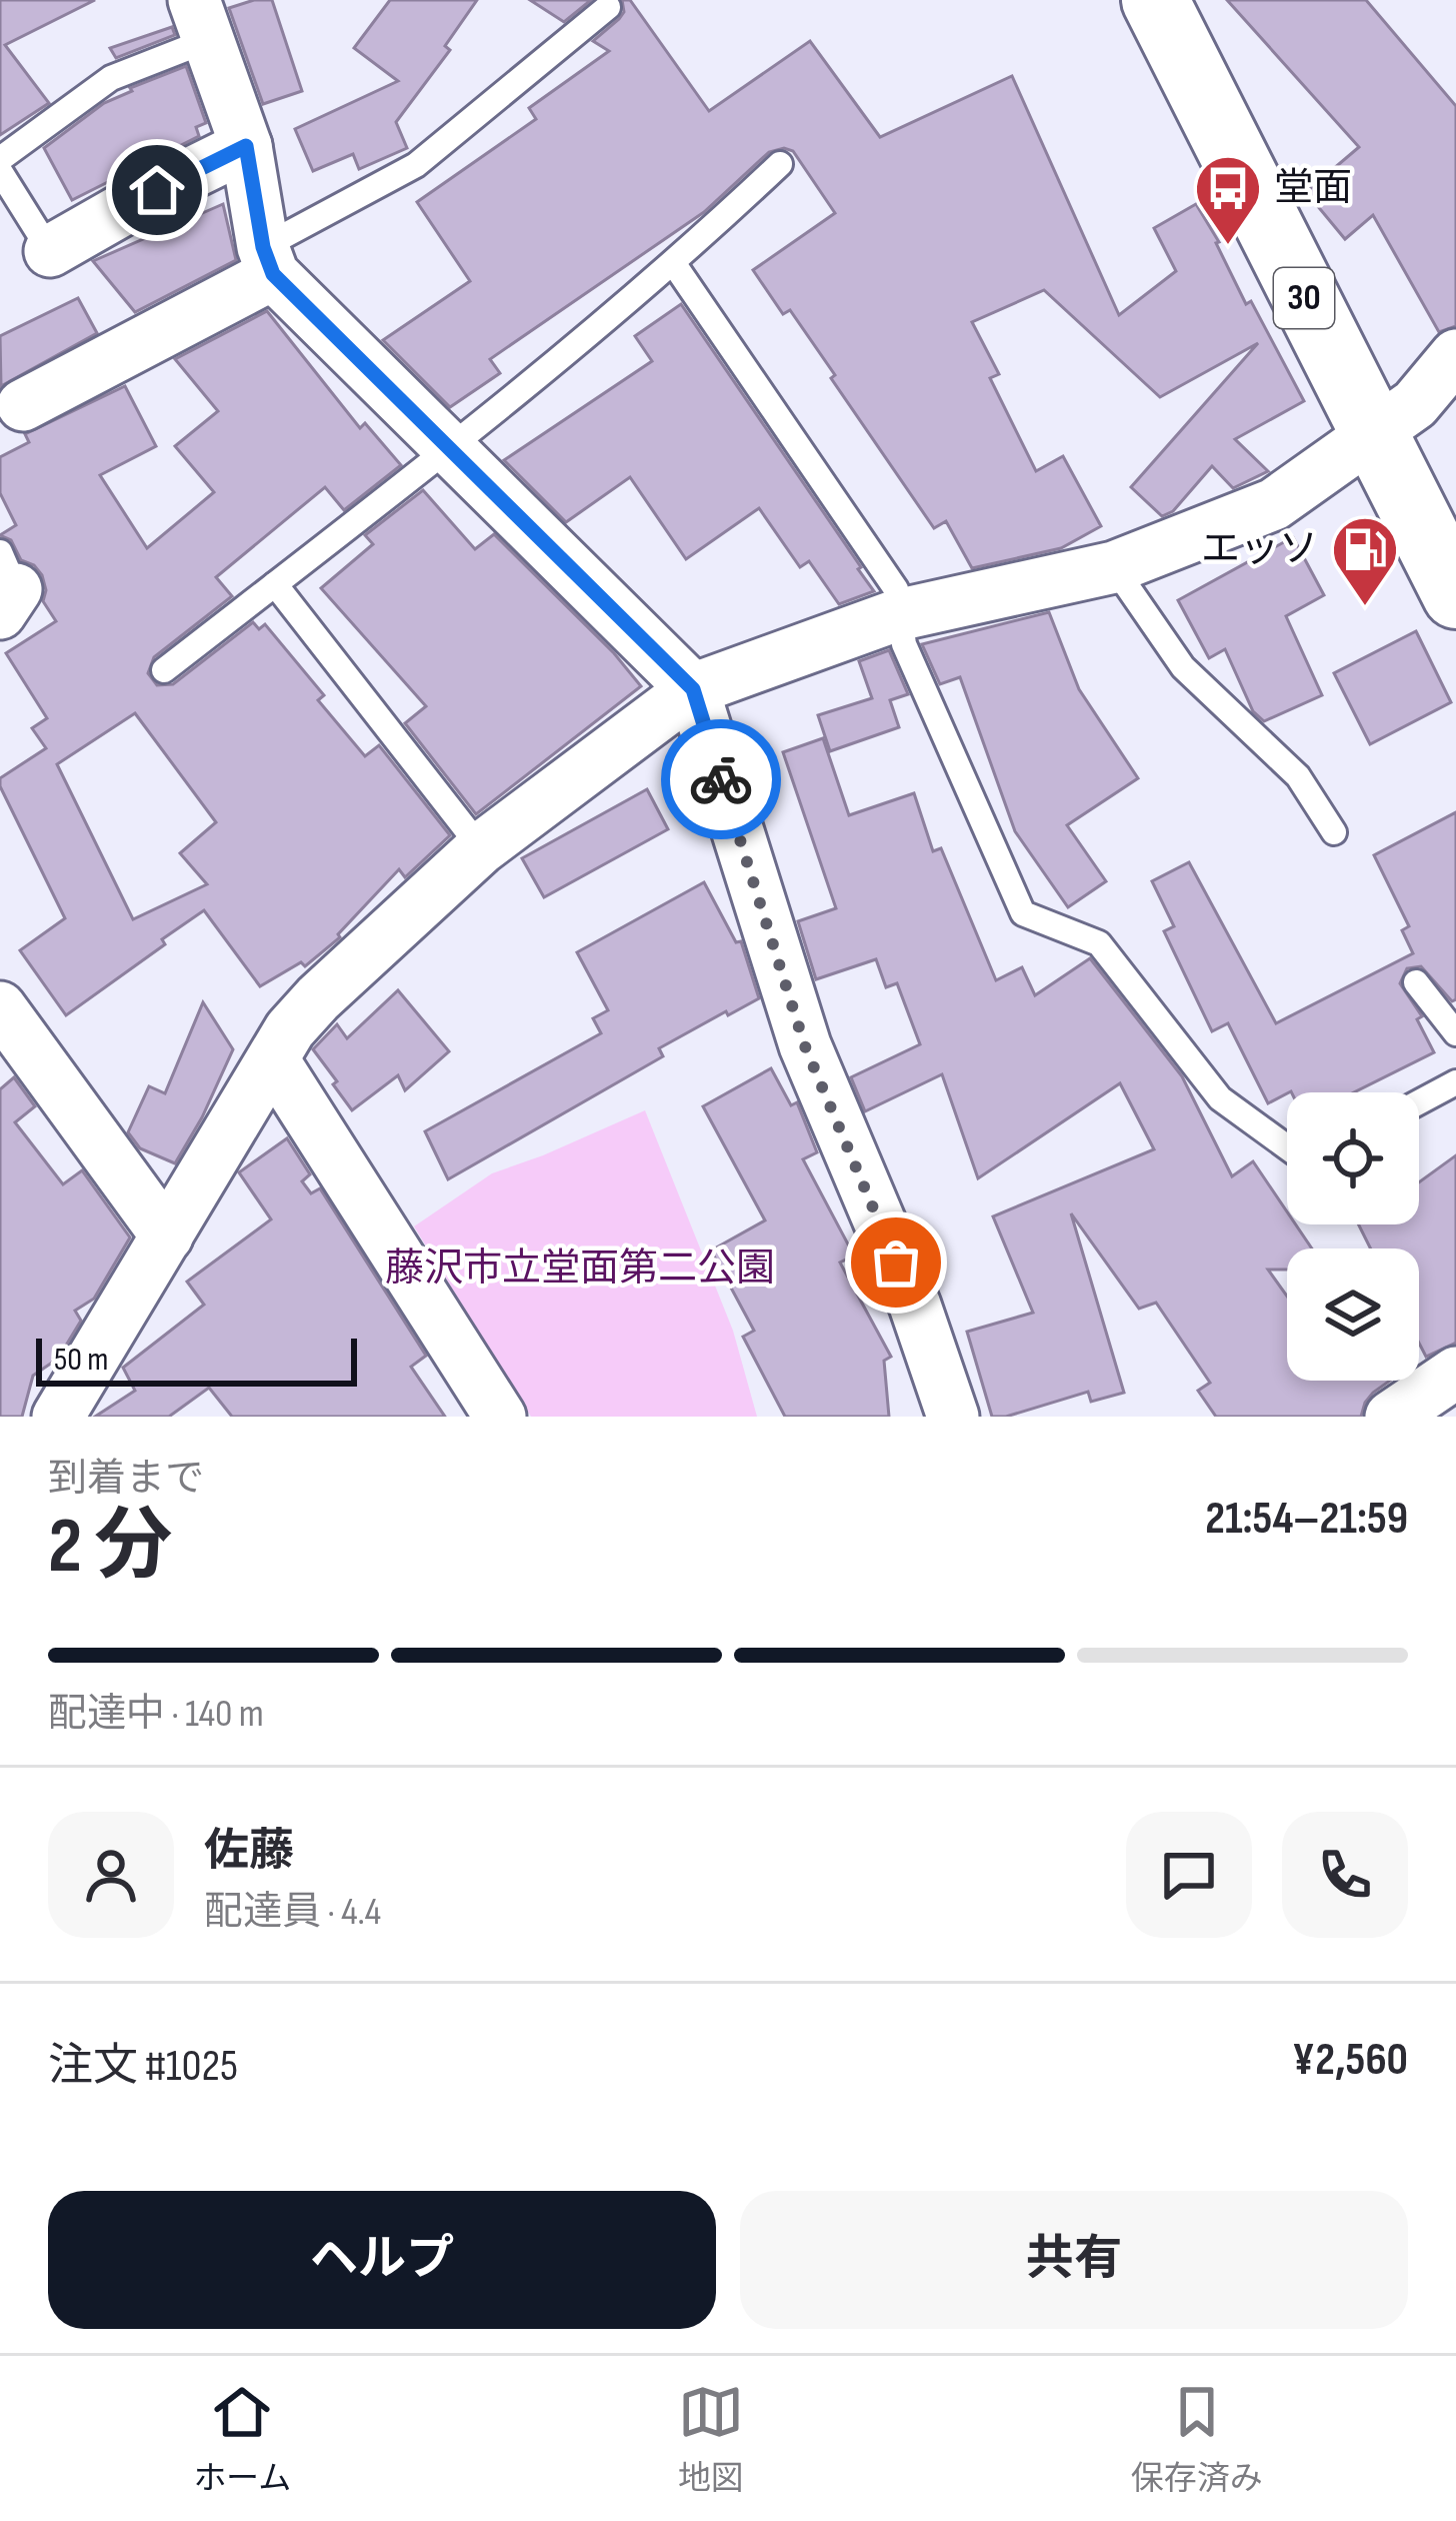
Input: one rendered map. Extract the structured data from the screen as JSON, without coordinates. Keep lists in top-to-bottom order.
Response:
{
  "streets": {
    "main road": ["30"]
  },
  "parks": ["藤沢市立堂面第二公園"],
  "places": {
    "bus stop": ["堂面"],
    "fuel station": ["エッソ"]
  },
  "scale_bar": "50 m",
  "page": {
    "scale": "50 m",
    "heading": ["2 分", "到着まで", "21:54–21:59"],
    "panel": [
      "佐藤",
      "配達員 · 4.4",
      "注文 #1025",
      "¥2,560"
    ],
    "bar": "配達中 · 140 m",
    "buttons": ["ヘルプ", "共有"],
    "tabs": ["ホーム", "地図", "保存済み"]
  }
}
